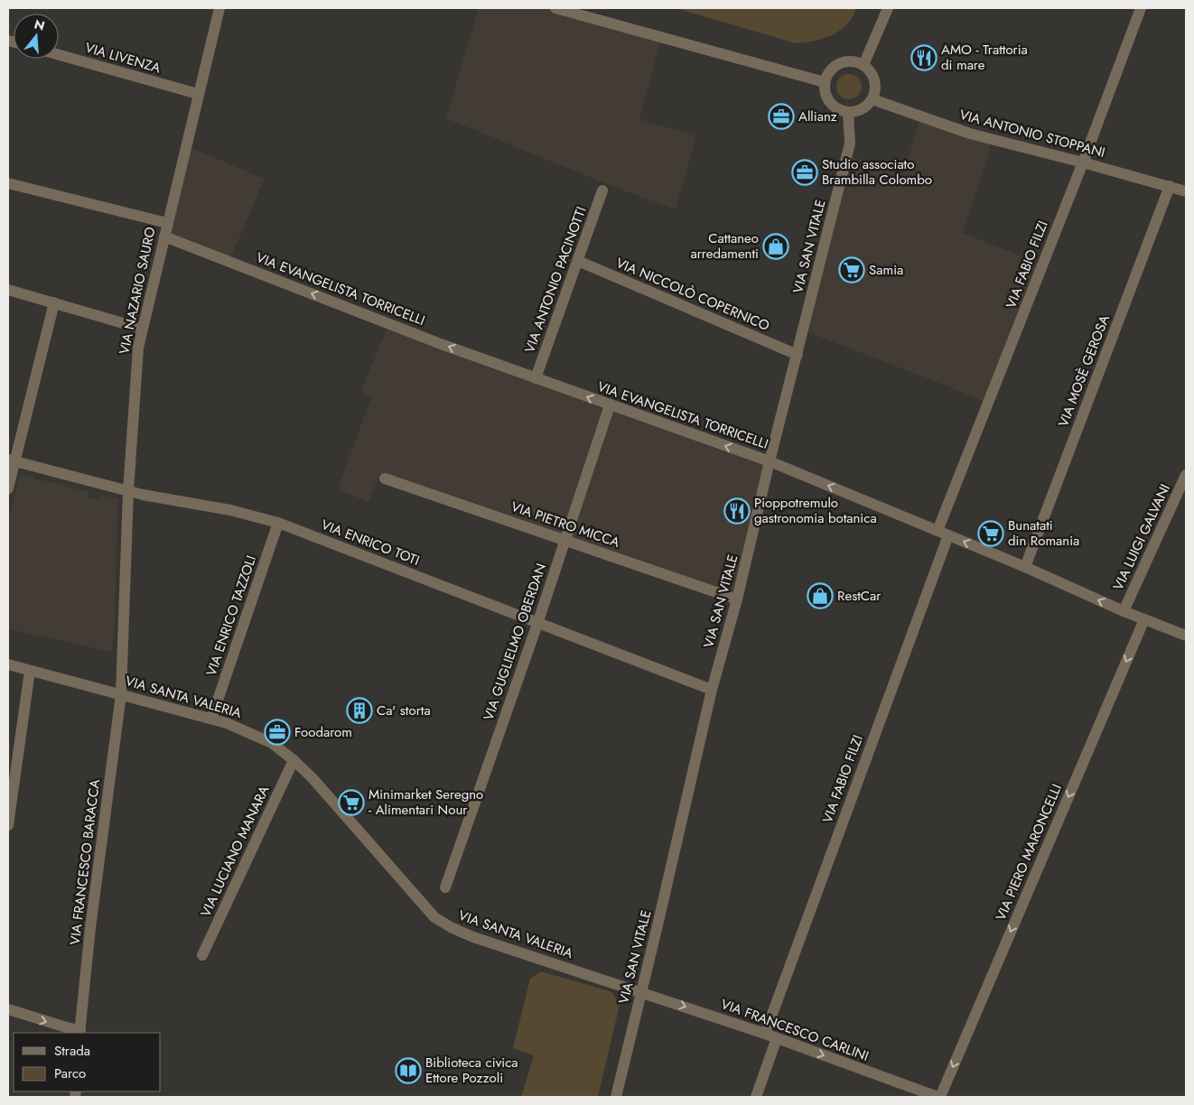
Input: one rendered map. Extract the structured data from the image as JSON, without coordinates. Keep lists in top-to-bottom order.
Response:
{
  "streets": {
    "street": [
      "VIA LIVENZA",
      "VIA ANTONIO STOPPANI",
      "VIA SAN VITALE",
      "VIA FABIO FILZI",
      "VIA ANTONIO PACINOTTI",
      "VIA EVANGELISTA TORRICELLI",
      "VIA NAZARIO SAURO",
      "VIA NICCOLÒ COPERNICO",
      "VIA MOSÈ GEROSA",
      "VIA PIETRO MICCA",
      "VIA LUIGI GALVANI",
      "VIA ENRICO TOTI",
      "VIA ENRICO TAZZOLI",
      "VIA GUGLIELMO OBERDAN",
      "VIA SANTA VALERIA",
      "VIA LUCIANO MANARA",
      "VIA PIERO MARONCELLI",
      "VIA FRANCESCO BARACCA",
      "VIA FRANCESCO CARLINI"
    ]
  },
  "crossings": [
    ["VIA LIVENZA", "VIA NAZARIO SAURO"],
    ["VIA ANTONIO STOPPANI", "VIA SAN VITALE"],
    ["VIA ANTONIO STOPPANI", "VIA FABIO FILZI"],
    ["VIA ANTONIO STOPPANI", "VIA MOSÈ GEROSA"],
    ["VIA SAN VITALE", "VIA EVANGELISTA TORRICELLI"],
    ["VIA SAN VITALE", "VIA NICCOLÒ COPERNICO"],
    ["VIA SAN VITALE", "VIA PIETRO MICCA"],
    ["VIA SAN VITALE", "VIA ENRICO TOTI"],
    ["VIA SAN VITALE", "VIA SANTA VALERIA"],
    ["VIA SAN VITALE", "VIA FRANCESCO CARLINI"],
    ["VIA FABIO FILZI", "VIA EVANGELISTA TORRICELLI"],
    ["VIA FABIO FILZI", "VIA FRANCESCO CARLINI"],
    ["VIA ANTONIO PACINOTTI", "VIA EVANGELISTA TORRICELLI"],
    ["VIA ANTONIO PACINOTTI", "VIA NICCOLÒ COPERNICO"],
    ["VIA EVANGELISTA TORRICELLI", "VIA NAZARIO SAURO"],
    ["VIA EVANGELISTA TORRICELLI", "VIA MOSÈ GEROSA"],
    ["VIA EVANGELISTA TORRICELLI", "VIA LUIGI GALVANI"],
    ["VIA EVANGELISTA TORRICELLI", "VIA GUGLIELMO OBERDAN"],
    ["VIA EVANGELISTA TORRICELLI", "VIA PIERO MARONCELLI"],
    ["VIA NAZARIO SAURO", "VIA ENRICO TOTI"],
    ["VIA NAZARIO SAURO", "VIA SANTA VALERIA"],
    ["VIA NAZARIO SAURO", "VIA FRANCESCO BARACCA"],
    ["VIA PIETRO MICCA", "VIA GUGLIELMO OBERDAN"],
    ["VIA ENRICO TOTI", "VIA ENRICO TAZZOLI"],
    ["VIA ENRICO TOTI", "VIA GUGLIELMO OBERDAN"],
    ["VIA ENRICO TAZZOLI", "VIA SANTA VALERIA"],
    ["VIA SANTA VALERIA", "VIA LUCIANO MANARA"],
    ["VIA SANTA VALERIA", "VIA FRANCESCO BARACCA"],
    ["VIA SANTA VALERIA", "VIA FRANCESCO CARLINI"],
    ["VIA PIERO MARONCELLI", "VIA FRANCESCO CARLINI"]
  ],
  "one_way": ["VIA EVANGELISTA TORRICELLI", "VIA PIERO MARONCELLI", "VIA FRANCESCO CARLINI"],
  "places": {
    "restaurant": ["AMO - Trattoria di mare", "Pioppotremulo gastronomia botanica"],
    "office": ["Allianz", "Studio associato Brambilla Colombo", "Foodarom"],
    "shop": ["Cattaneo arredamenti", "RestCar"],
    "supermarket": ["Samia", "Bunatati din Romania", "Minimarket Seregno - Alimentari Nour"],
    "building": ["Ca' storta"],
    "library": ["Biblioteca civica Ettore Pozzoli"]
  },
  "legend": ["Strada", "Parco"],
  "north": "top"
}
